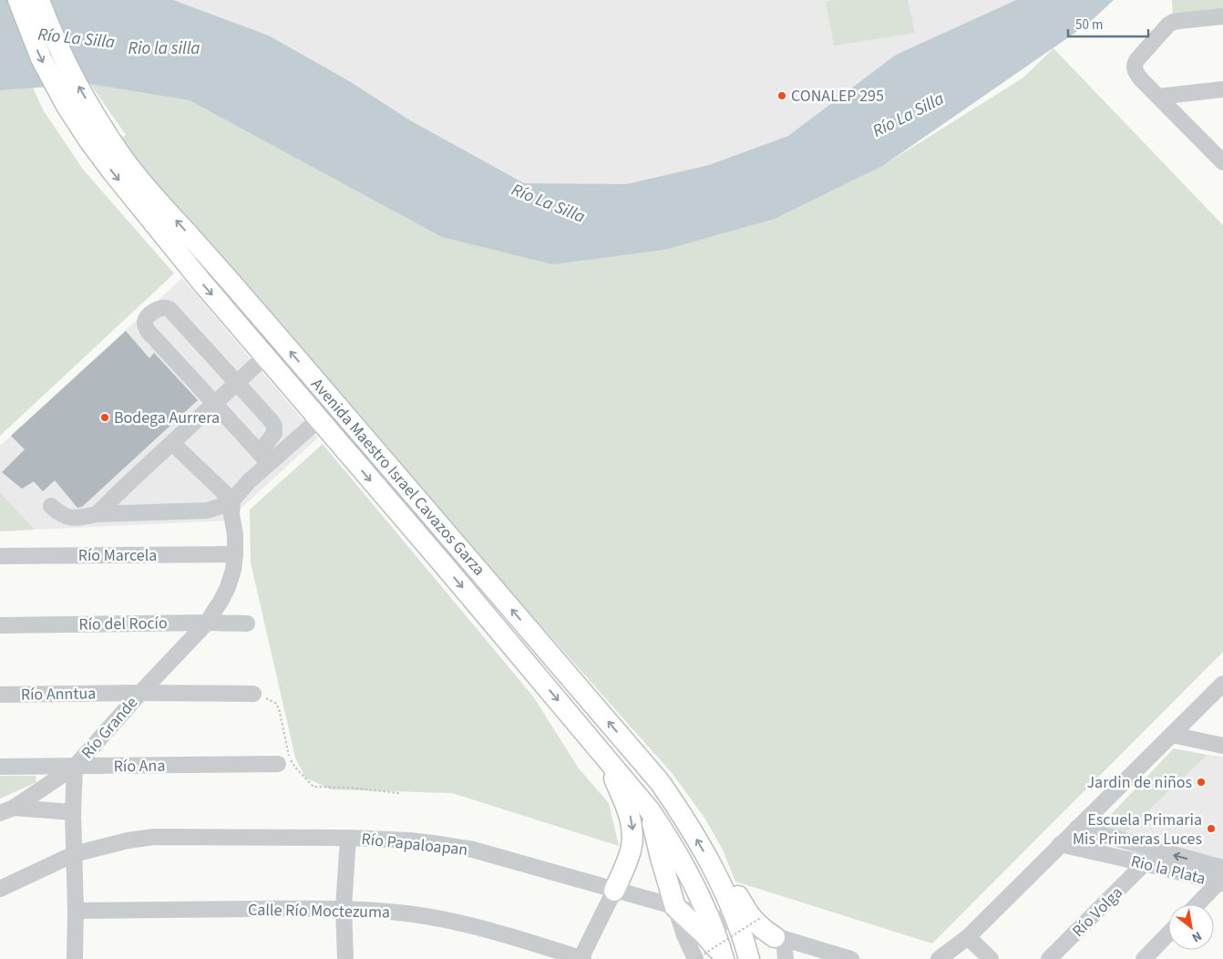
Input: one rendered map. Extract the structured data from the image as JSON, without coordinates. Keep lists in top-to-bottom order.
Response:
{
  "streets": {
    "main road": ["Avenida Maestro Israel Cavazos Garza"],
    "street": [
      "Río Marcela",
      "Río del Rocío",
      "Río Anntua",
      "Río Grande",
      "Río Ana",
      "Río Papaloapan",
      "Rio la Plata",
      "Calle Río Moctezuma",
      "Río Volga"
    ]
  },
  "crossings": [
    ["Avenida Maestro Israel Cavazos Garza", "Río Papaloapan"],
    ["Río Marcela", "Río Grande"],
    ["Río del Rocío", "Río Grande"],
    ["Río Anntua", "Río Grande"],
    ["Río Grande", "Río Ana"],
    ["Río Grande", "Río Papaloapan"],
    ["Río Grande", "Calle Río Moctezuma"],
    ["Rio la Plata", "Río Volga"]
  ],
  "water": ["Río La Silla", "Rio la silla"],
  "places": [
    "CONALEP 295",
    "Bodega Aurrera",
    "Jardin de niños",
    "Escuela Primaria Mis Primeras Luces"
  ],
  "scale_bar": "50 m",
  "north": "bottom right"
}
